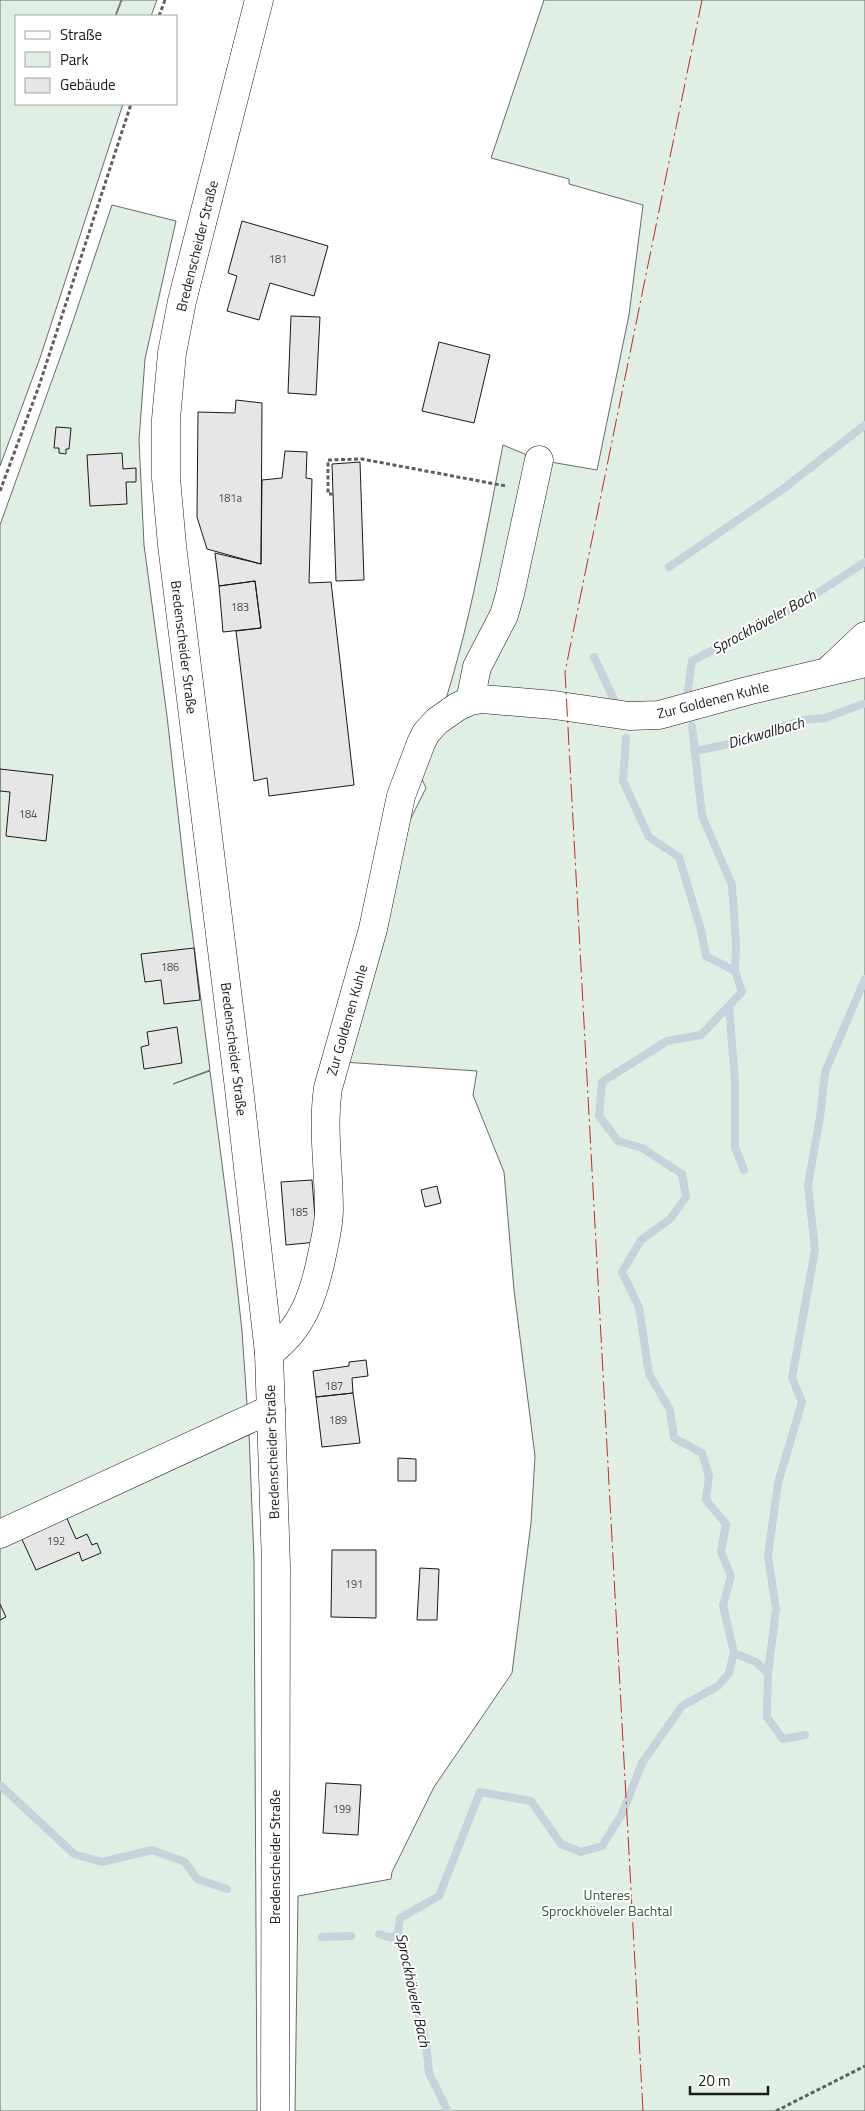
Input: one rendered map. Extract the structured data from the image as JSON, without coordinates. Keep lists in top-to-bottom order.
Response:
{
  "streets": {
    "main road": ["Bredenscheider Straße", "Zur Goldenen Kuhle"]
  },
  "crossings": [
    ["Bredenscheider Straße", "Zur Goldenen Kuhle"]
  ],
  "water": ["Sprockhöveler Bach", "Dickwallbach"],
  "parks": ["Unteres Sprockhöveler Bachtal"],
  "house_numbers": [
    "181",
    "181a",
    "183",
    "184",
    "186",
    "185",
    "187",
    "189",
    "192",
    "191",
    "199"
  ],
  "legend": ["Straße", "Park", "Gebäude"],
  "scale_bar": "20 m"
}
